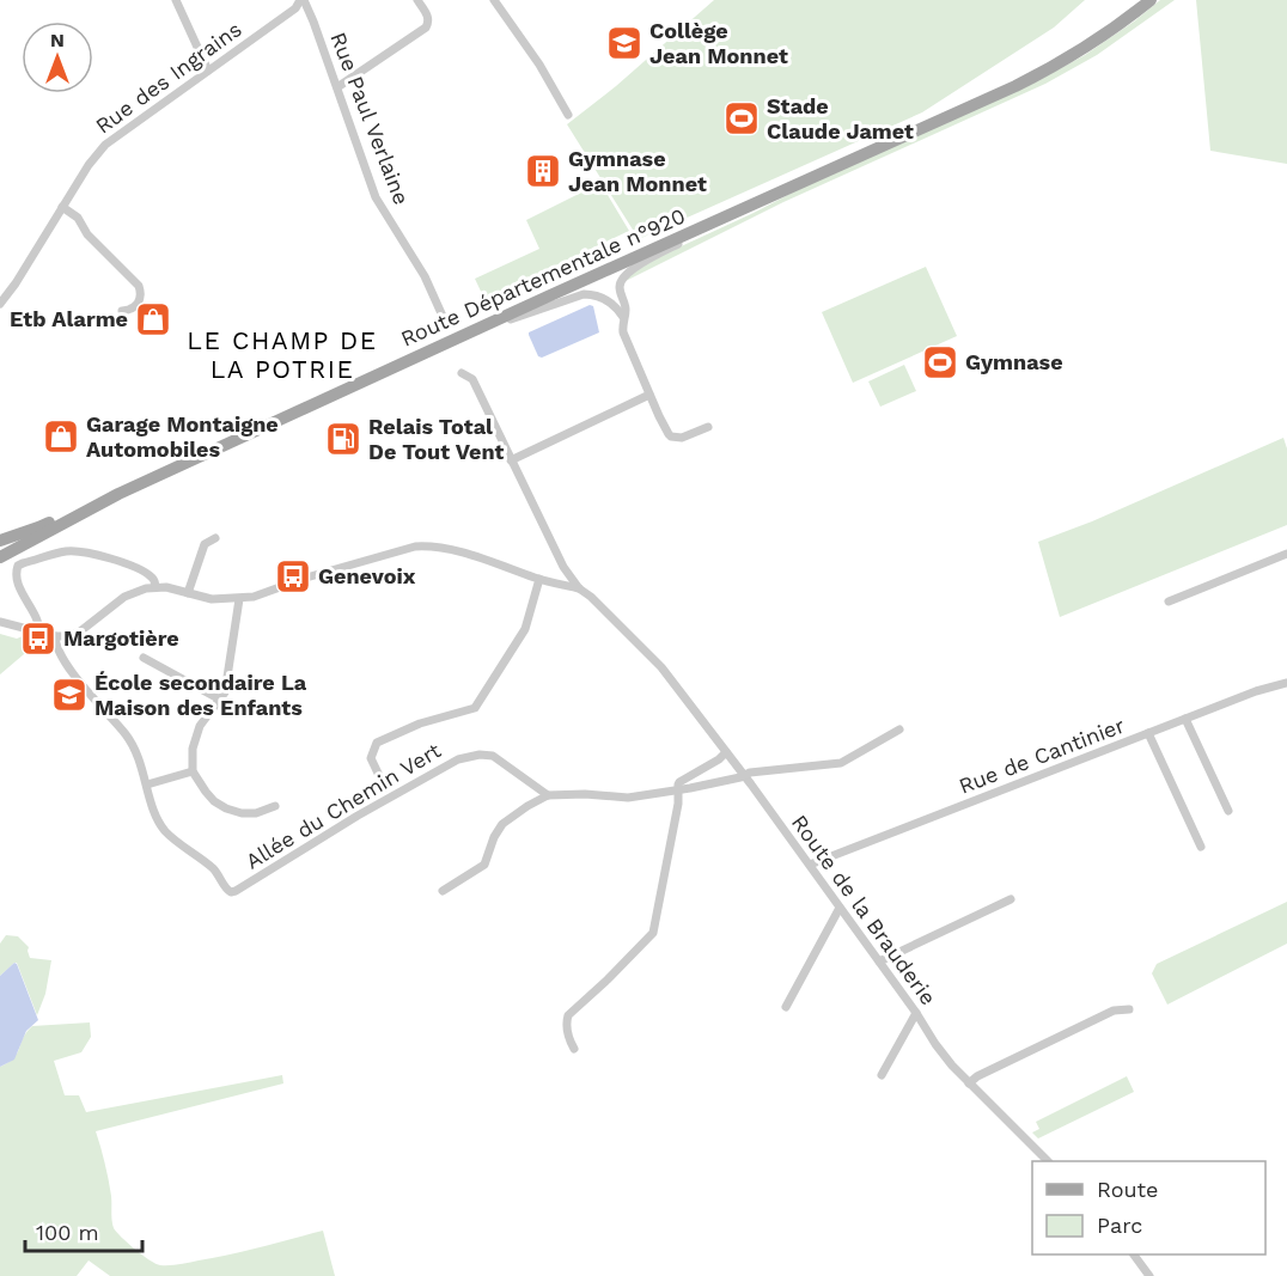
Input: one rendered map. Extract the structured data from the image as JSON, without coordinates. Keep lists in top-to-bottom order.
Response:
{
  "streets": {
    "main road": ["Route Départementale n°920"],
    "street": [
      "Rue des Ingrains",
      "Rue Paul Verlaine",
      "Rue de Cantinier",
      "Allée du Chemin Vert",
      "Route de la Brauderie"
    ]
  },
  "crossings": [
    ["Rue des Ingrains", "Rue Paul Verlaine"],
    ["Rue de Cantinier", "Route de la Brauderie"]
  ],
  "districts": ["LE CHAMP DE LA POTRIE"],
  "places": {
    "school or university": ["Collège Jean Monnet", "École secondaire La Maison des Enfants"],
    "sports": ["Stade Claude Jamet", "Gymnase"],
    "building": ["Gymnase Jean Monnet"],
    "shop": ["Etb Alarme", "Garage Montaigne Automobiles"],
    "fuel station": ["Relais Total De Tout Vent"],
    "bus stop": ["Genevoix", "Margotière"]
  },
  "legend": ["Route", "Parc"],
  "scale_bar": "100 m",
  "north": "top"
}
